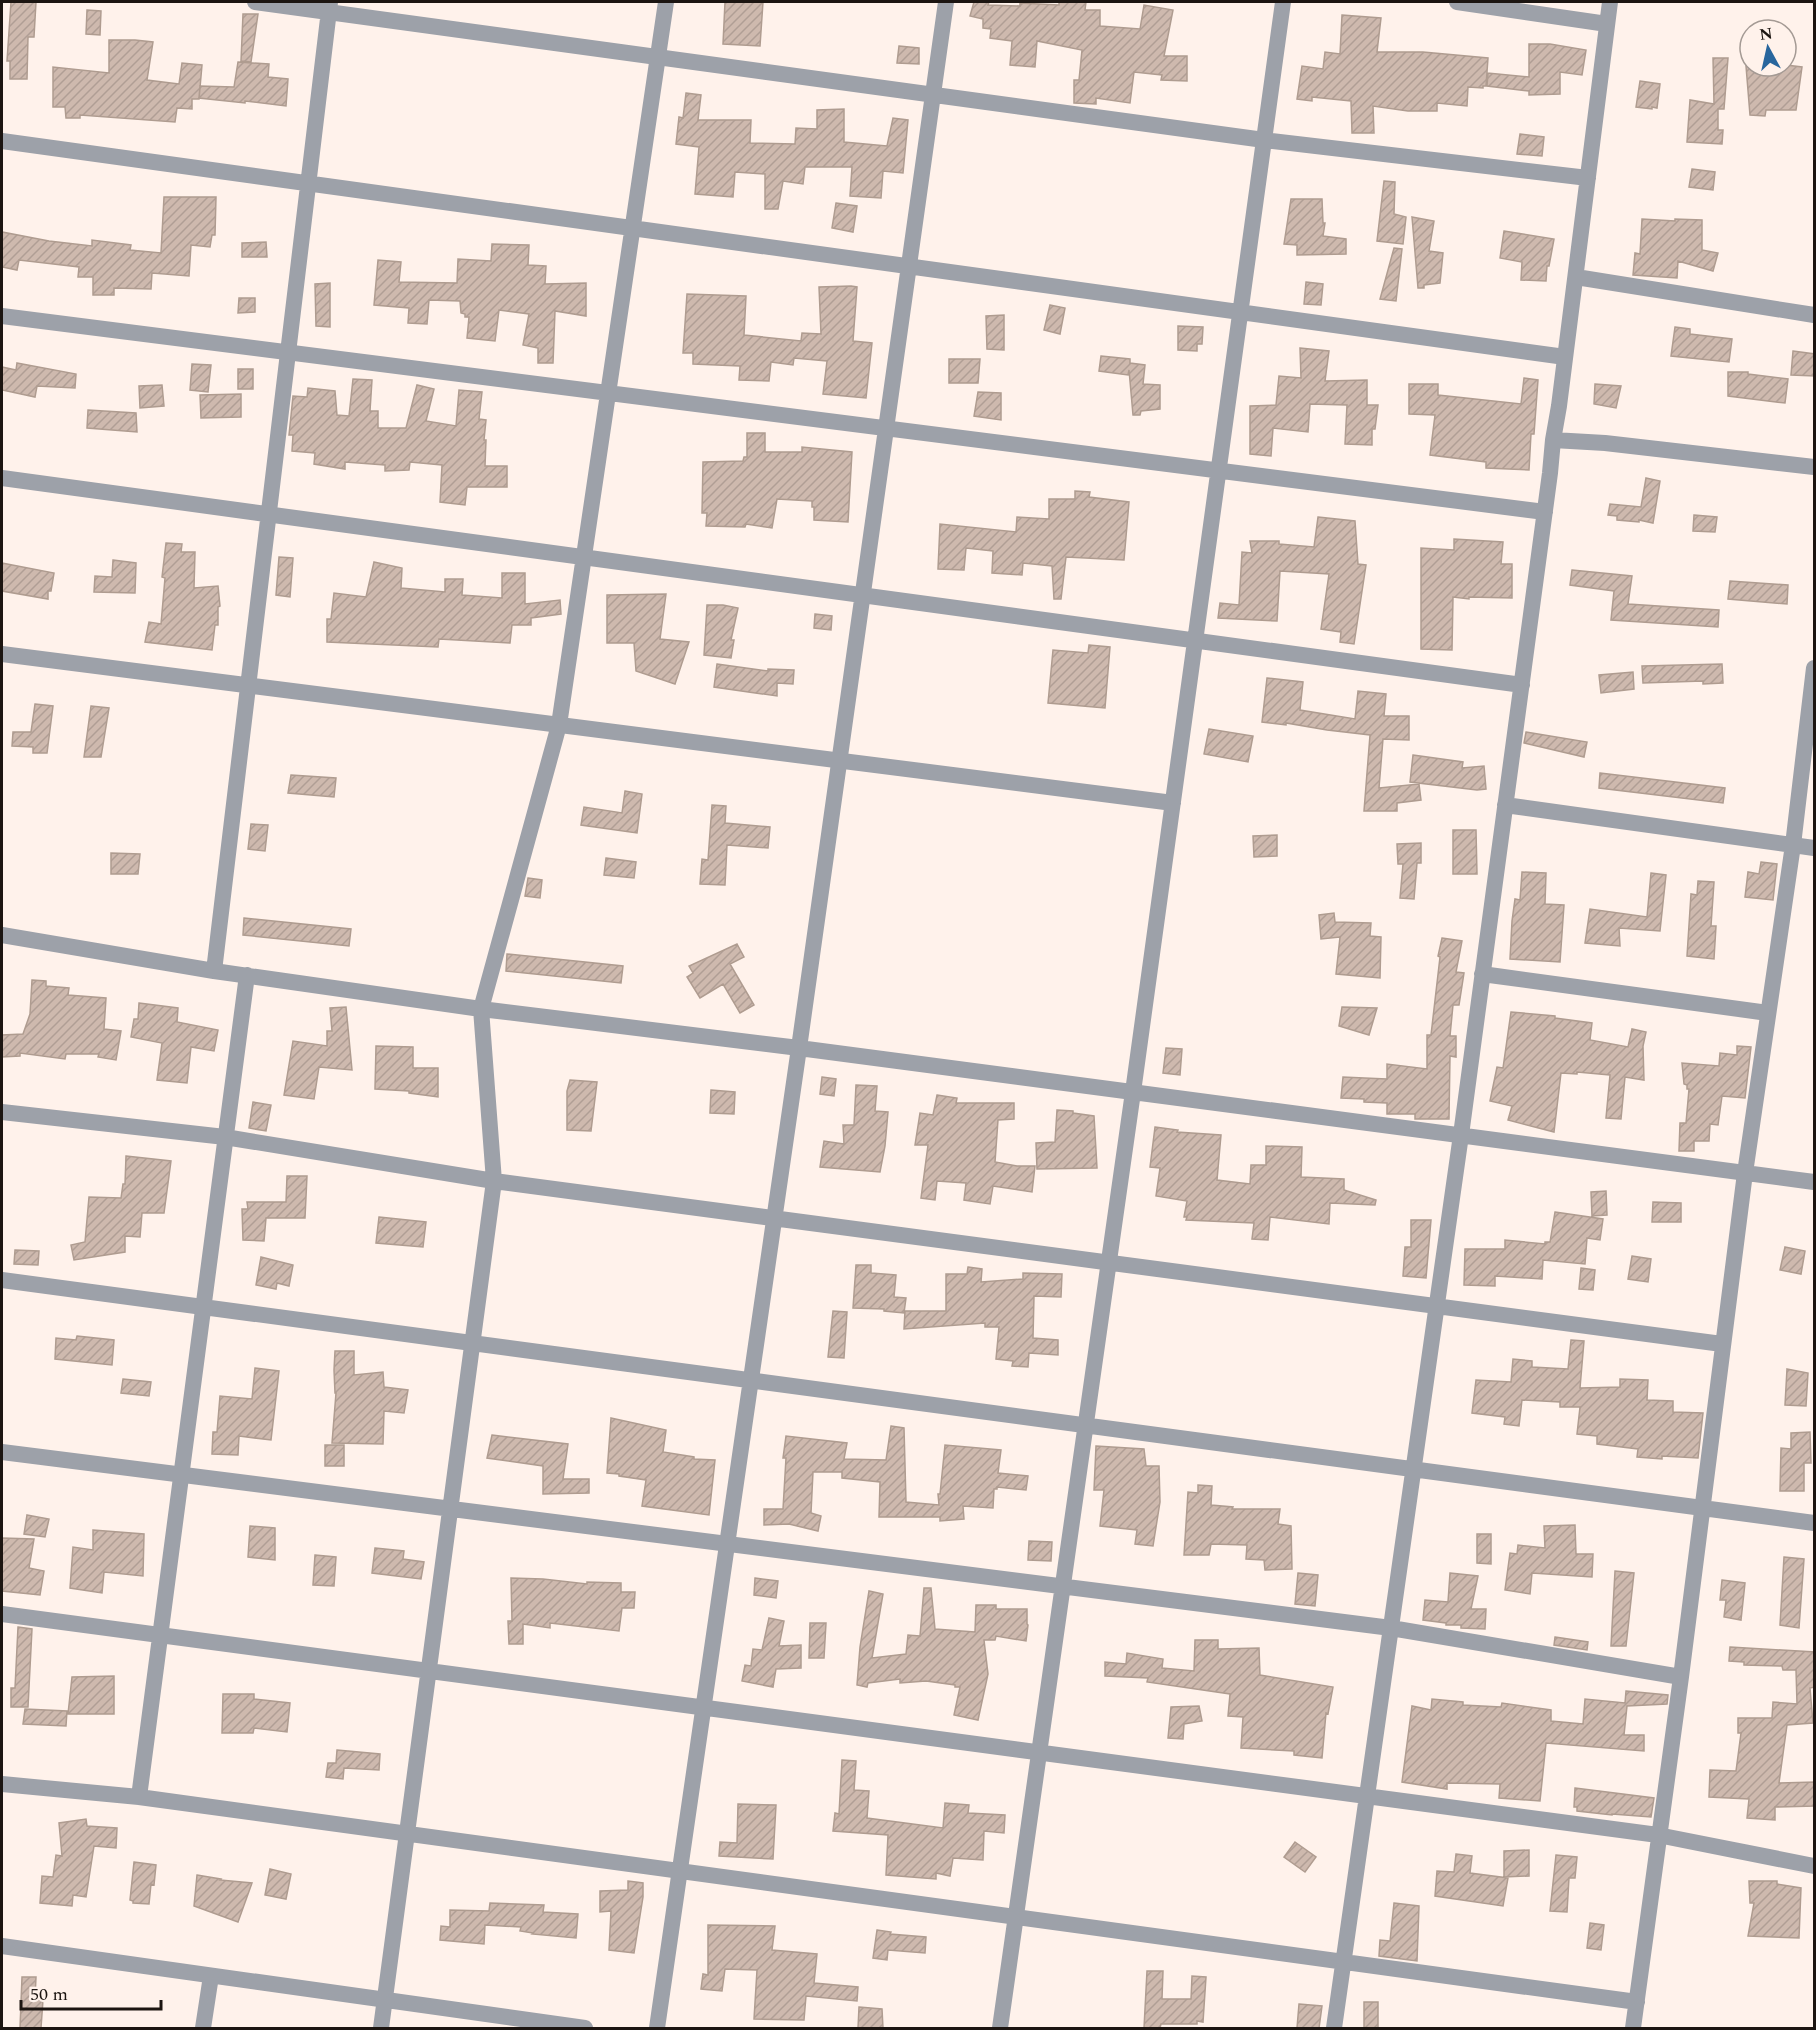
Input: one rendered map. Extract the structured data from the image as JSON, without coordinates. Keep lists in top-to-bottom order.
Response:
{
  "scale_bar": "50 m",
  "north": "top"
}
